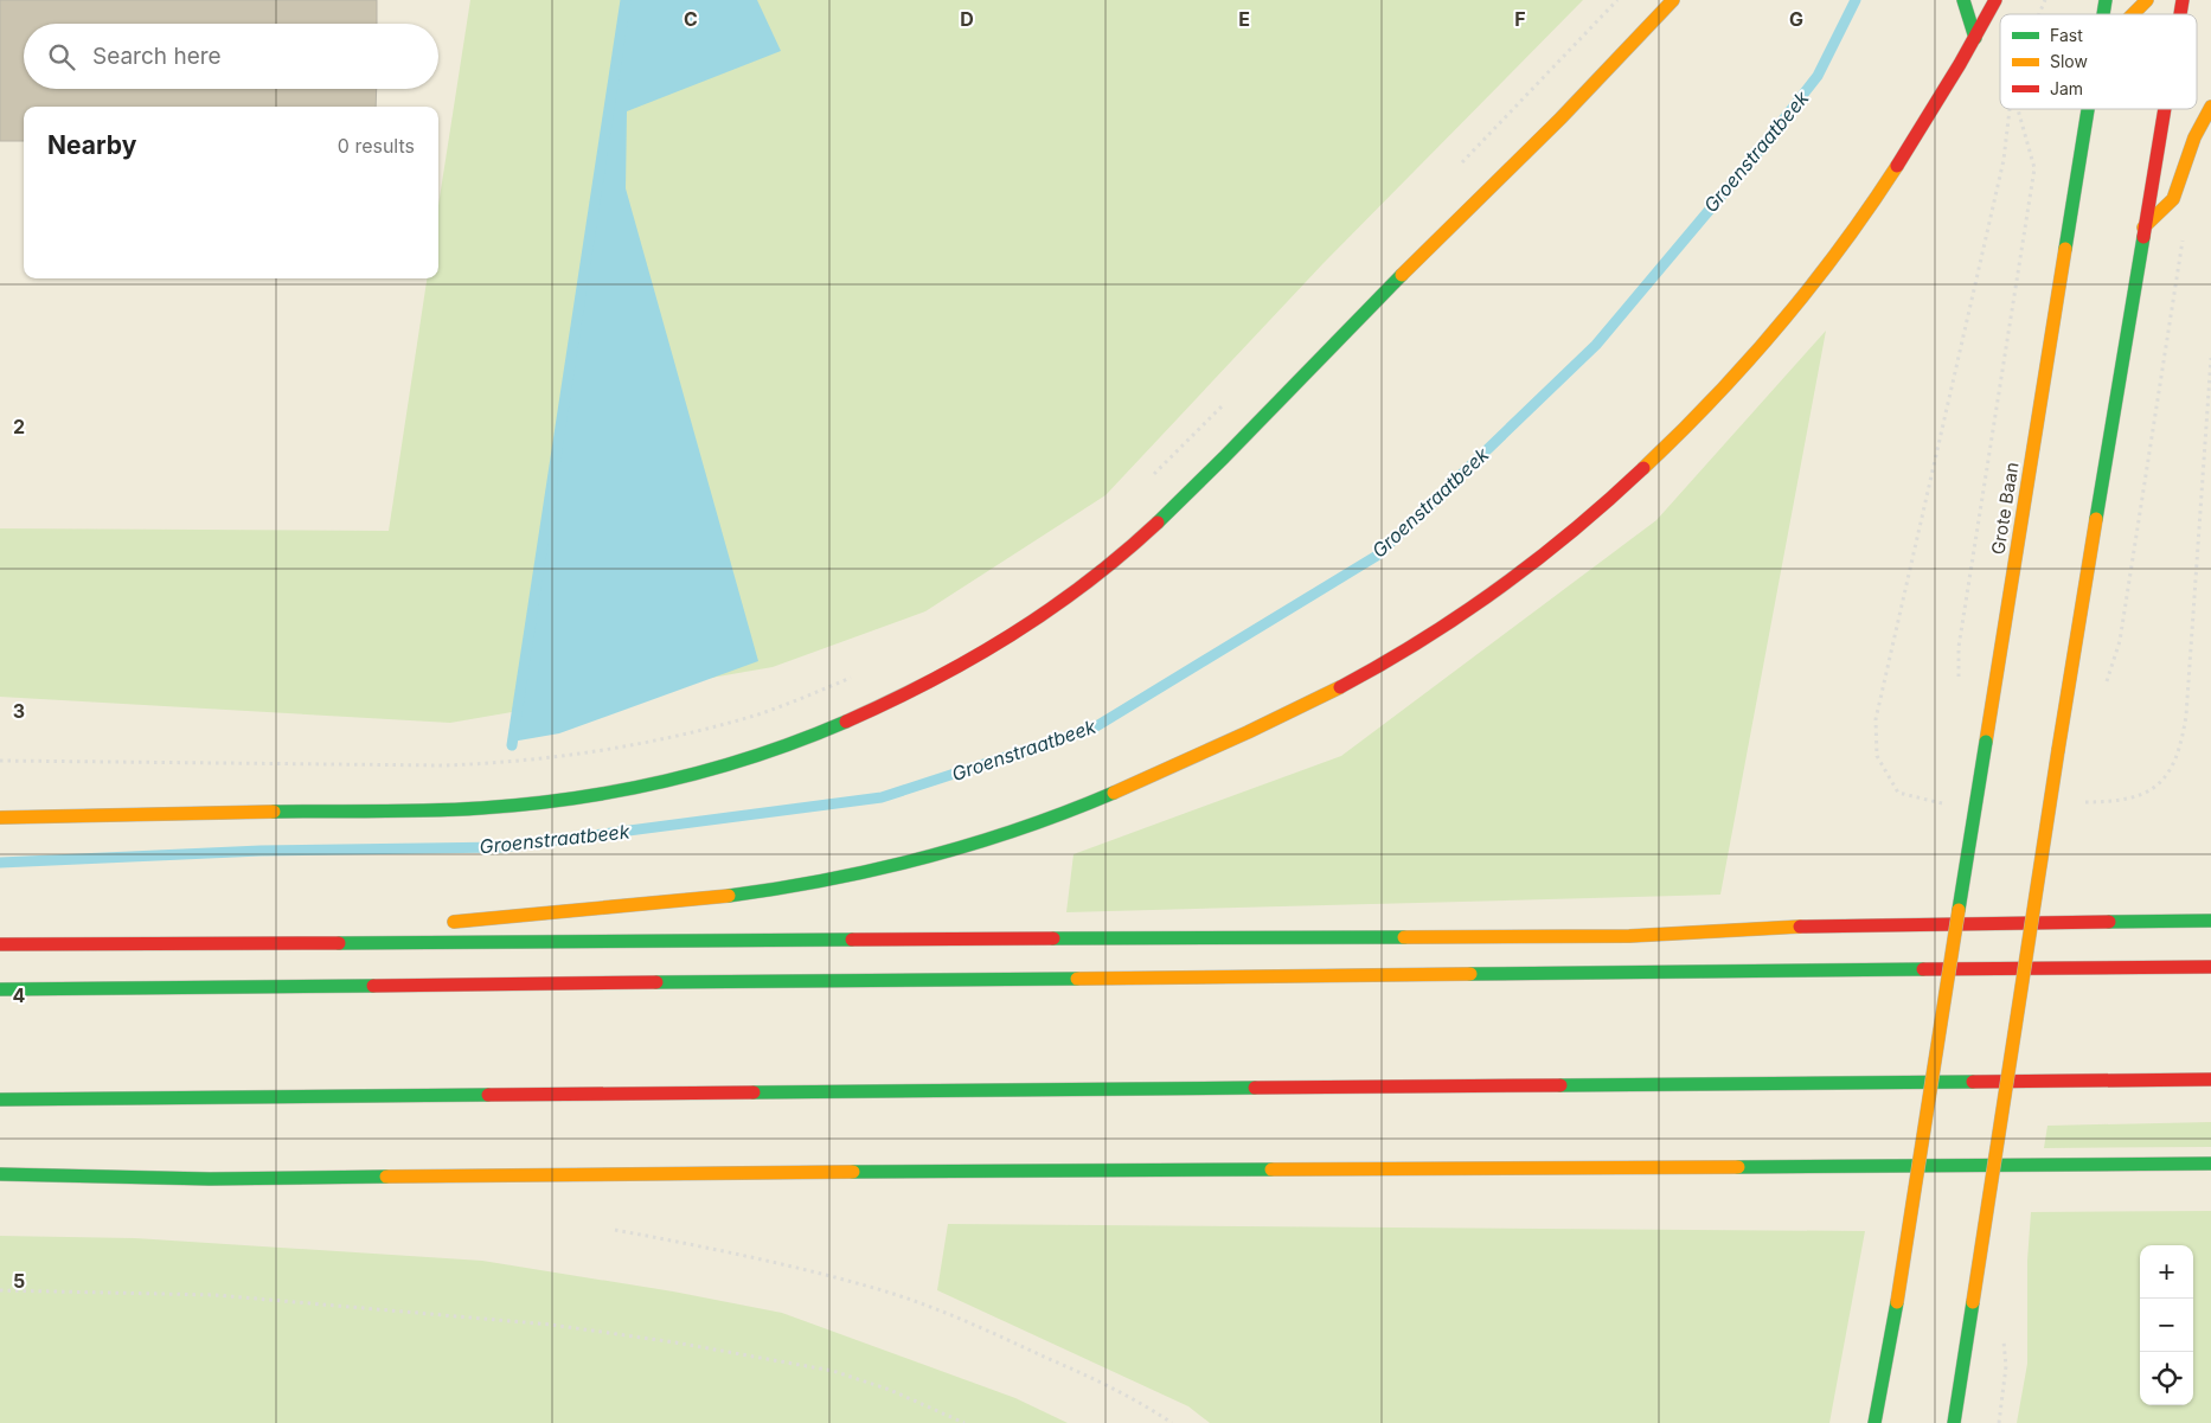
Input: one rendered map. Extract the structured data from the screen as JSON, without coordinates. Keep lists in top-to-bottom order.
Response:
{
  "streets": {
    "main road": ["Grote Baan"]
  },
  "water": ["Groenstraatbeek"],
  "legend": ["Fast", "Slow", "Jam"],
  "page": {
    "search": "Search here",
    "heading": ["Nearby", "0 results"],
    "map_buttons": ["+", "−"]
  },
  "grid": {
    "columns": [
      "C",
      "D",
      "E",
      "F",
      "G"
    ],
    "rows": [
      "2",
      "3",
      "4",
      "5"
    ]
  }
}
